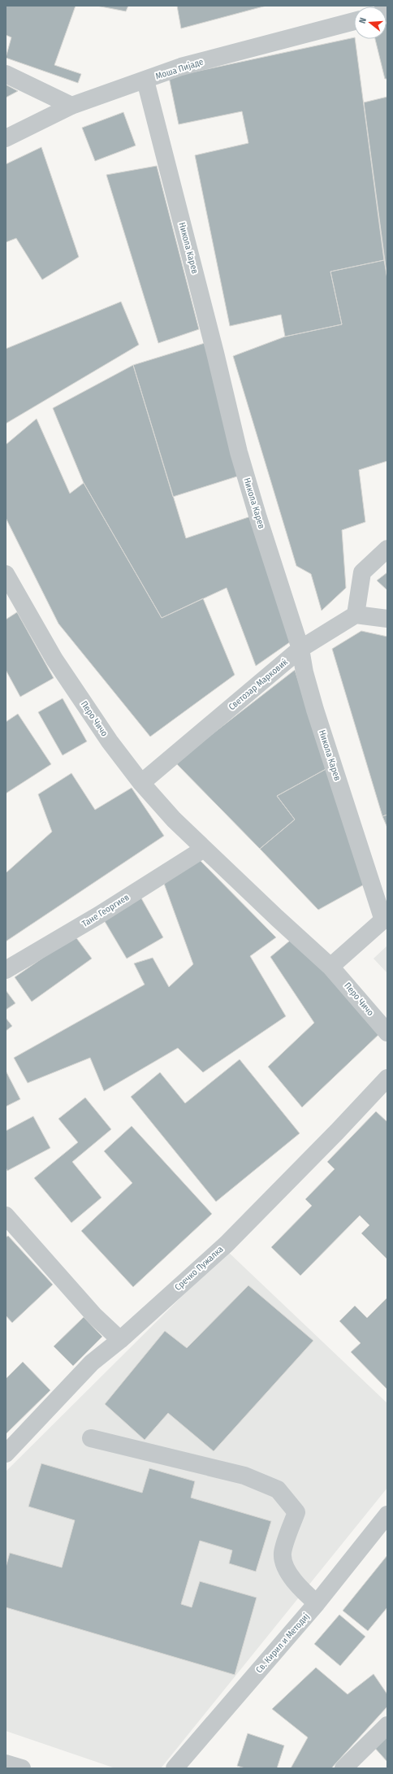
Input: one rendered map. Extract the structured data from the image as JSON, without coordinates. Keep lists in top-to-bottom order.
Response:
{
  "streets": {
    "street": [
      "Моша Пијаде",
      "Никола Карев",
      "Светозар Марковиќ",
      "Перо Чичо",
      "Тане Георгиев",
      "Сречко Пужалка",
      "Св. Кирил и Методиј"
    ]
  },
  "crossings": [
    ["Моша Пијаде", "Никола Карев"],
    ["Никола Карев", "Светозар Марковиќ"],
    ["Светозар Марковиќ", "Перо Чичо"],
    ["Перо Чичо", "Тане Георгиев"]
  ],
  "north": "left"
}
